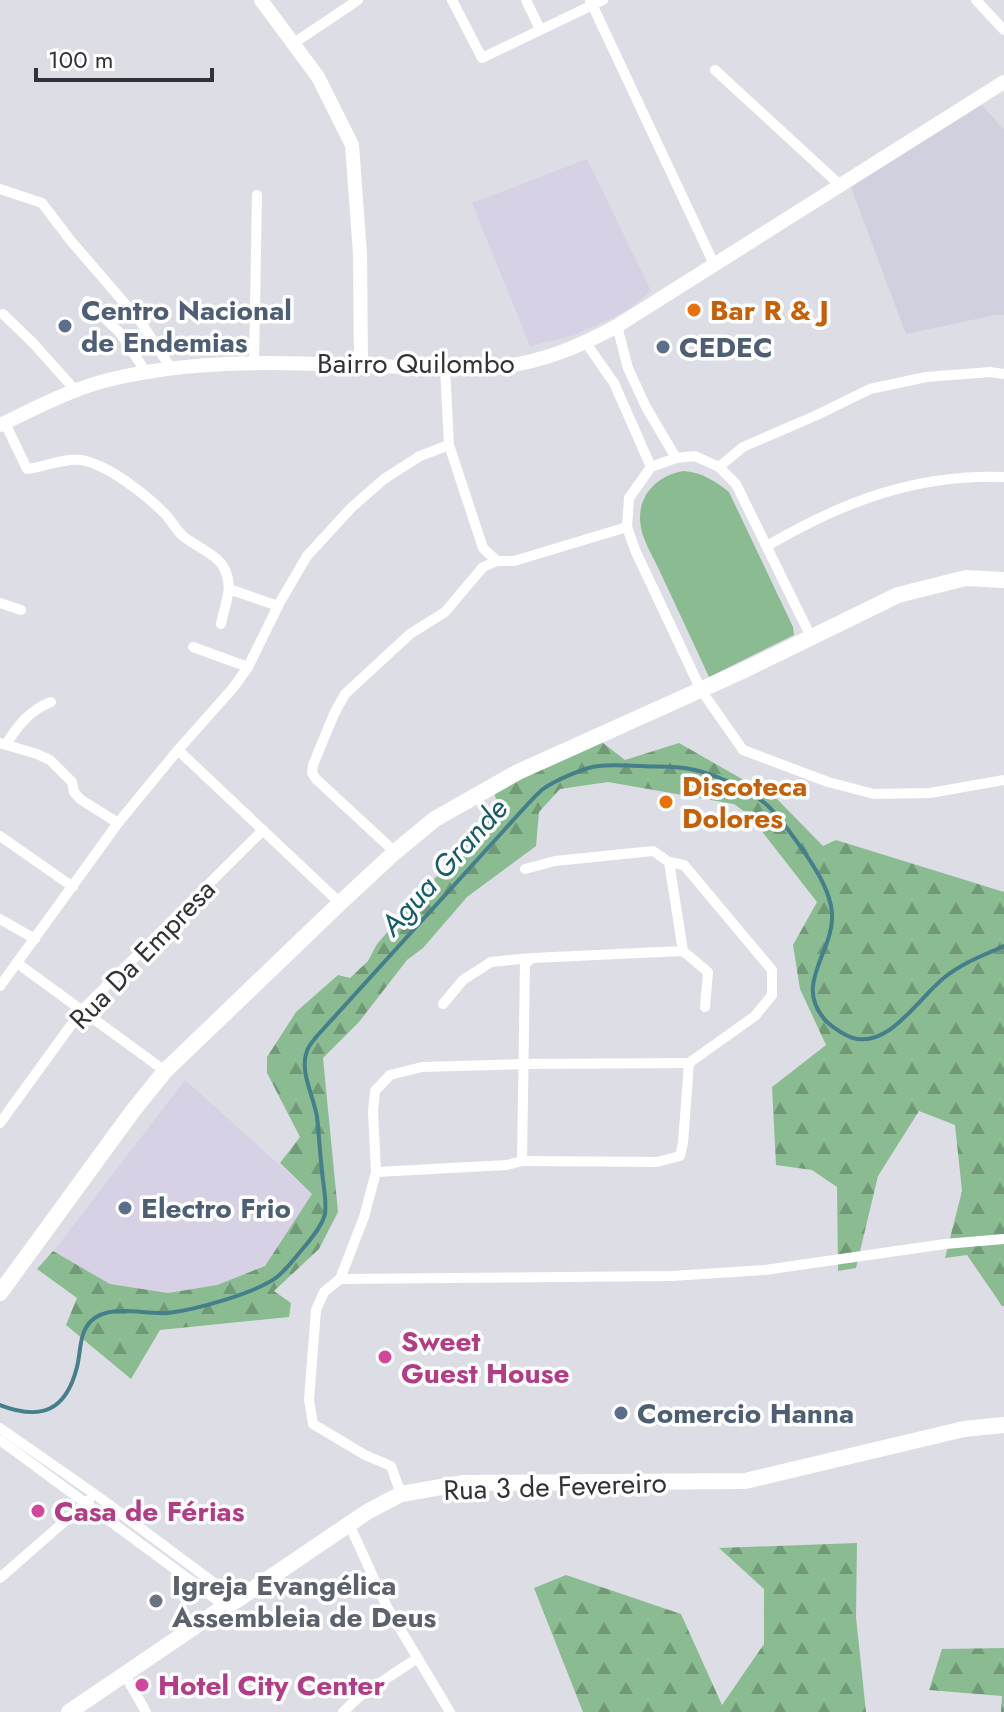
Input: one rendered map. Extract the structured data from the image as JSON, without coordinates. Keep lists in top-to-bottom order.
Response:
{
  "streets": {
    "main road": ["Rua 3 de Fevereiro"],
    "street": ["Bairro Quilombo", "Rua Da Empresa"]
  },
  "water": ["Agua Grande"],
  "places": [
    "Bar R & J",
    "Centro Nacional de Endemias",
    "CEDEC",
    "Discoteca Dolores",
    "Electro Frio",
    "Sweet Guest House",
    "Comercio Hanna",
    "Casa de Férias",
    "Igreja Evangélica Assembleia de Deus",
    "Hotel City Center"
  ],
  "scale_bar": "100 m"
}
